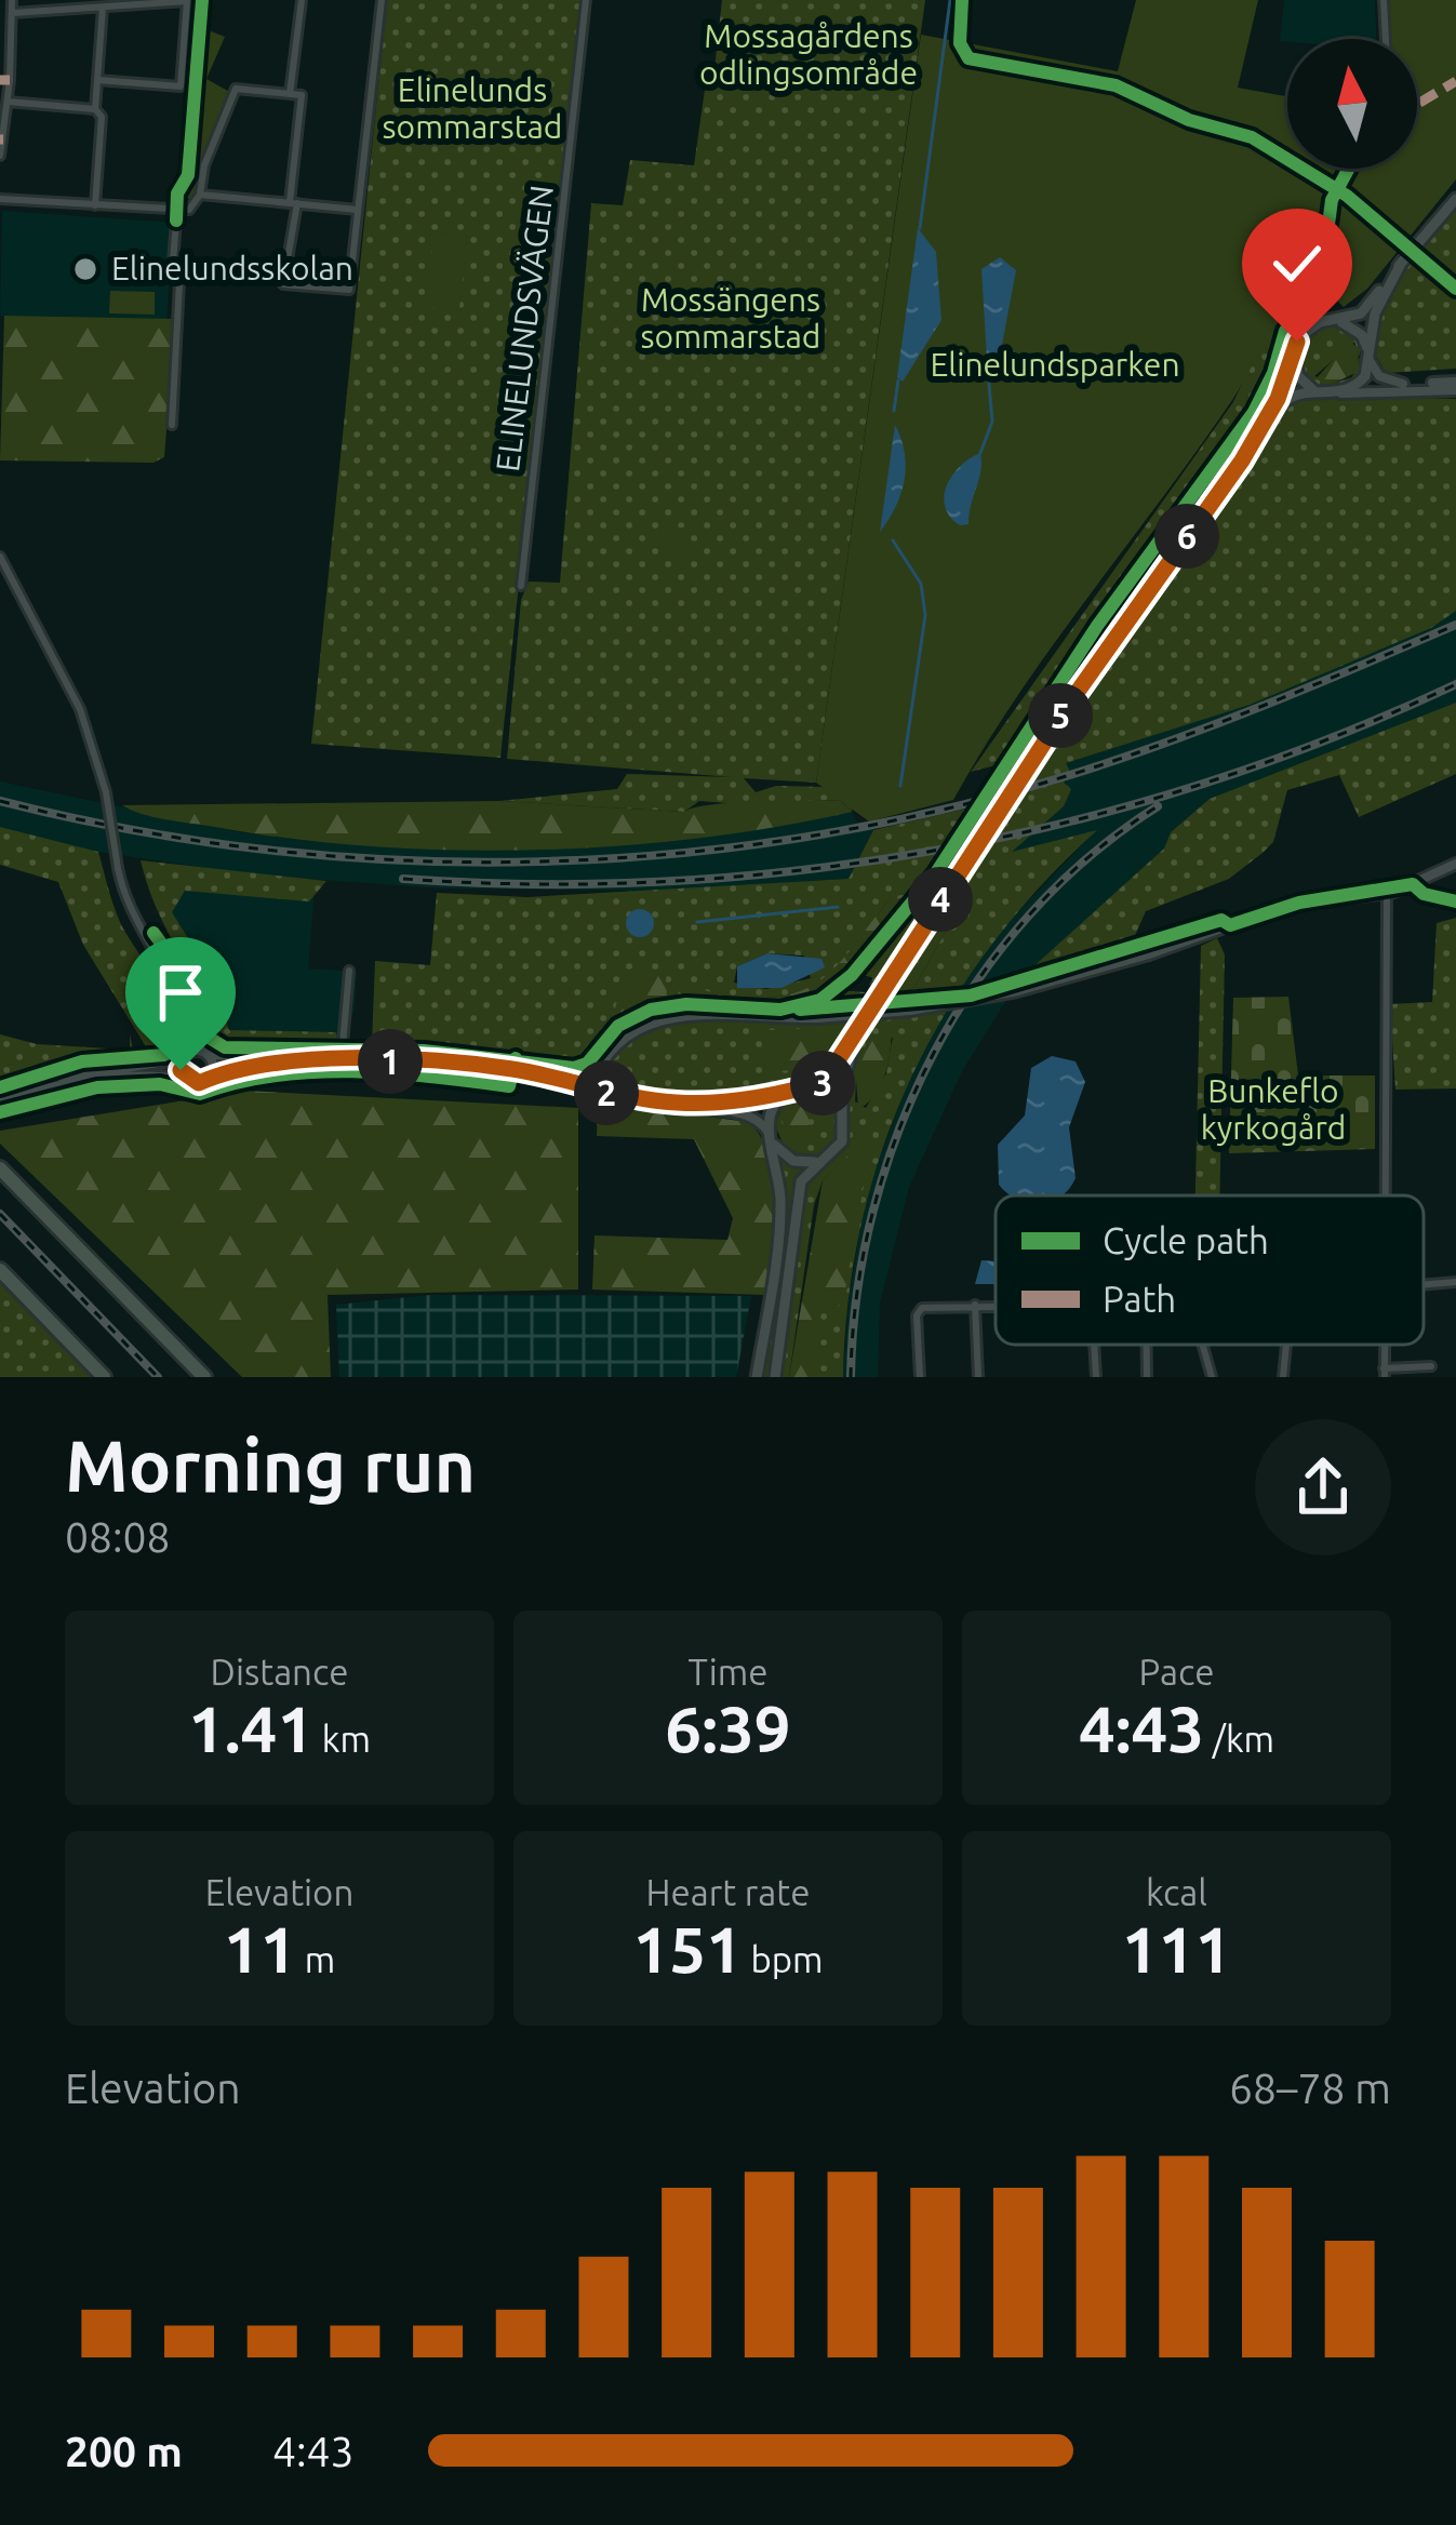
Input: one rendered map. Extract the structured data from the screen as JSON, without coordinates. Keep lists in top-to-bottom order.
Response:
{
  "streets": {
    "street": ["ELINELUNDSVÄGEN"]
  },
  "parks": [
    "Mossagårdens odlingsområde",
    "Elinelunds sommarstad",
    "Mossängens sommarstad",
    "Elinelundsparken",
    "Bunkeflo kyrkogård"
  ],
  "places": ["Elinelundsskolan"],
  "legend": ["Cycle path", "Path"],
  "north": "top",
  "page": {
    "pins": [
      "6",
      "5",
      "4",
      "1",
      "3",
      "2"
    ],
    "heading": ["Morning run", "08:08"],
    "stats": [
      ["Distance", "1.41 km"],
      ["Time", "6:39"],
      ["Pace", "4:43 /km"],
      ["Elevation", "11 m"],
      ["Heart rate", "151 bpm"],
      ["kcal", "111"]
    ],
    "chart": ["Elevation", "68–78 m"],
    "list": [
      {
        "name": "200 m",
        "note": "4:43"
      }
    ]
  }
}
